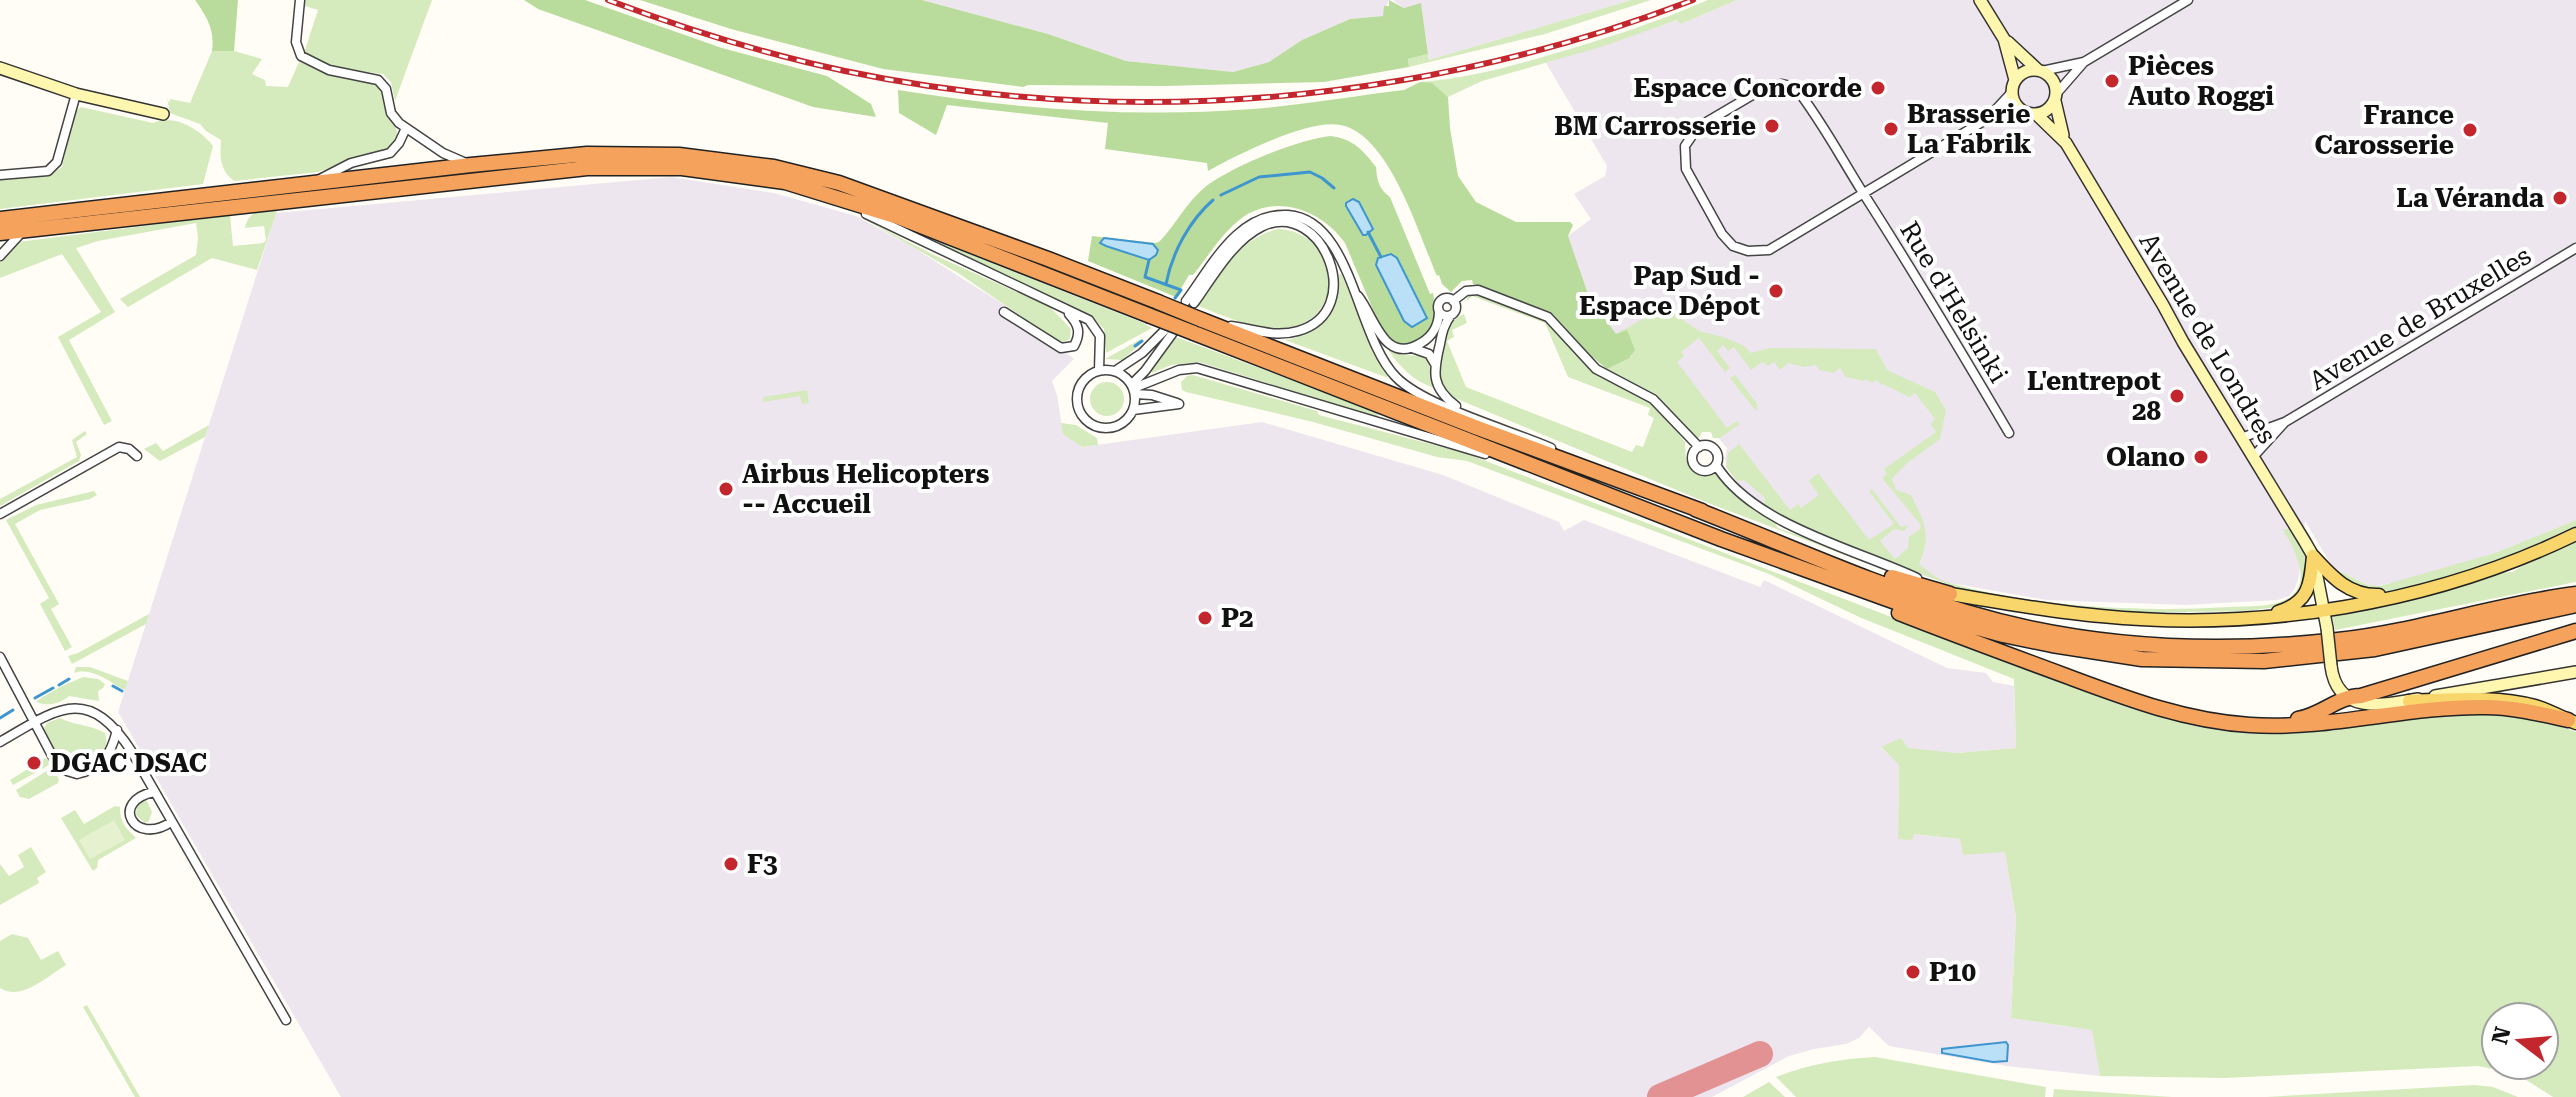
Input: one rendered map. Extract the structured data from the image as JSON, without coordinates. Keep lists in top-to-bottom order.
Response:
{
  "streets": {
    "street": ["Rue d'Helsinki", "Avenue de Bruxelles", "Avenue de Londres"]
  },
  "crossings": [
    ["Rue d'Helsinki", "Avenue de Londres"],
    ["Avenue de Bruxelles", "Avenue de Londres"]
  ],
  "places": [
    "Pièces Auto Roggi",
    "Espace Concorde",
    "BM Carrosserie",
    "Brasserie La Fabrik",
    "France Carosserie",
    "La Véranda",
    "Pap Sud - Espace Dépot",
    "L'entrepot 28",
    "Olano",
    "Airbus Helicopters -- Accueil",
    "P2",
    "DGAC DSAC",
    "F3",
    "P10"
  ],
  "north": "left"
}
